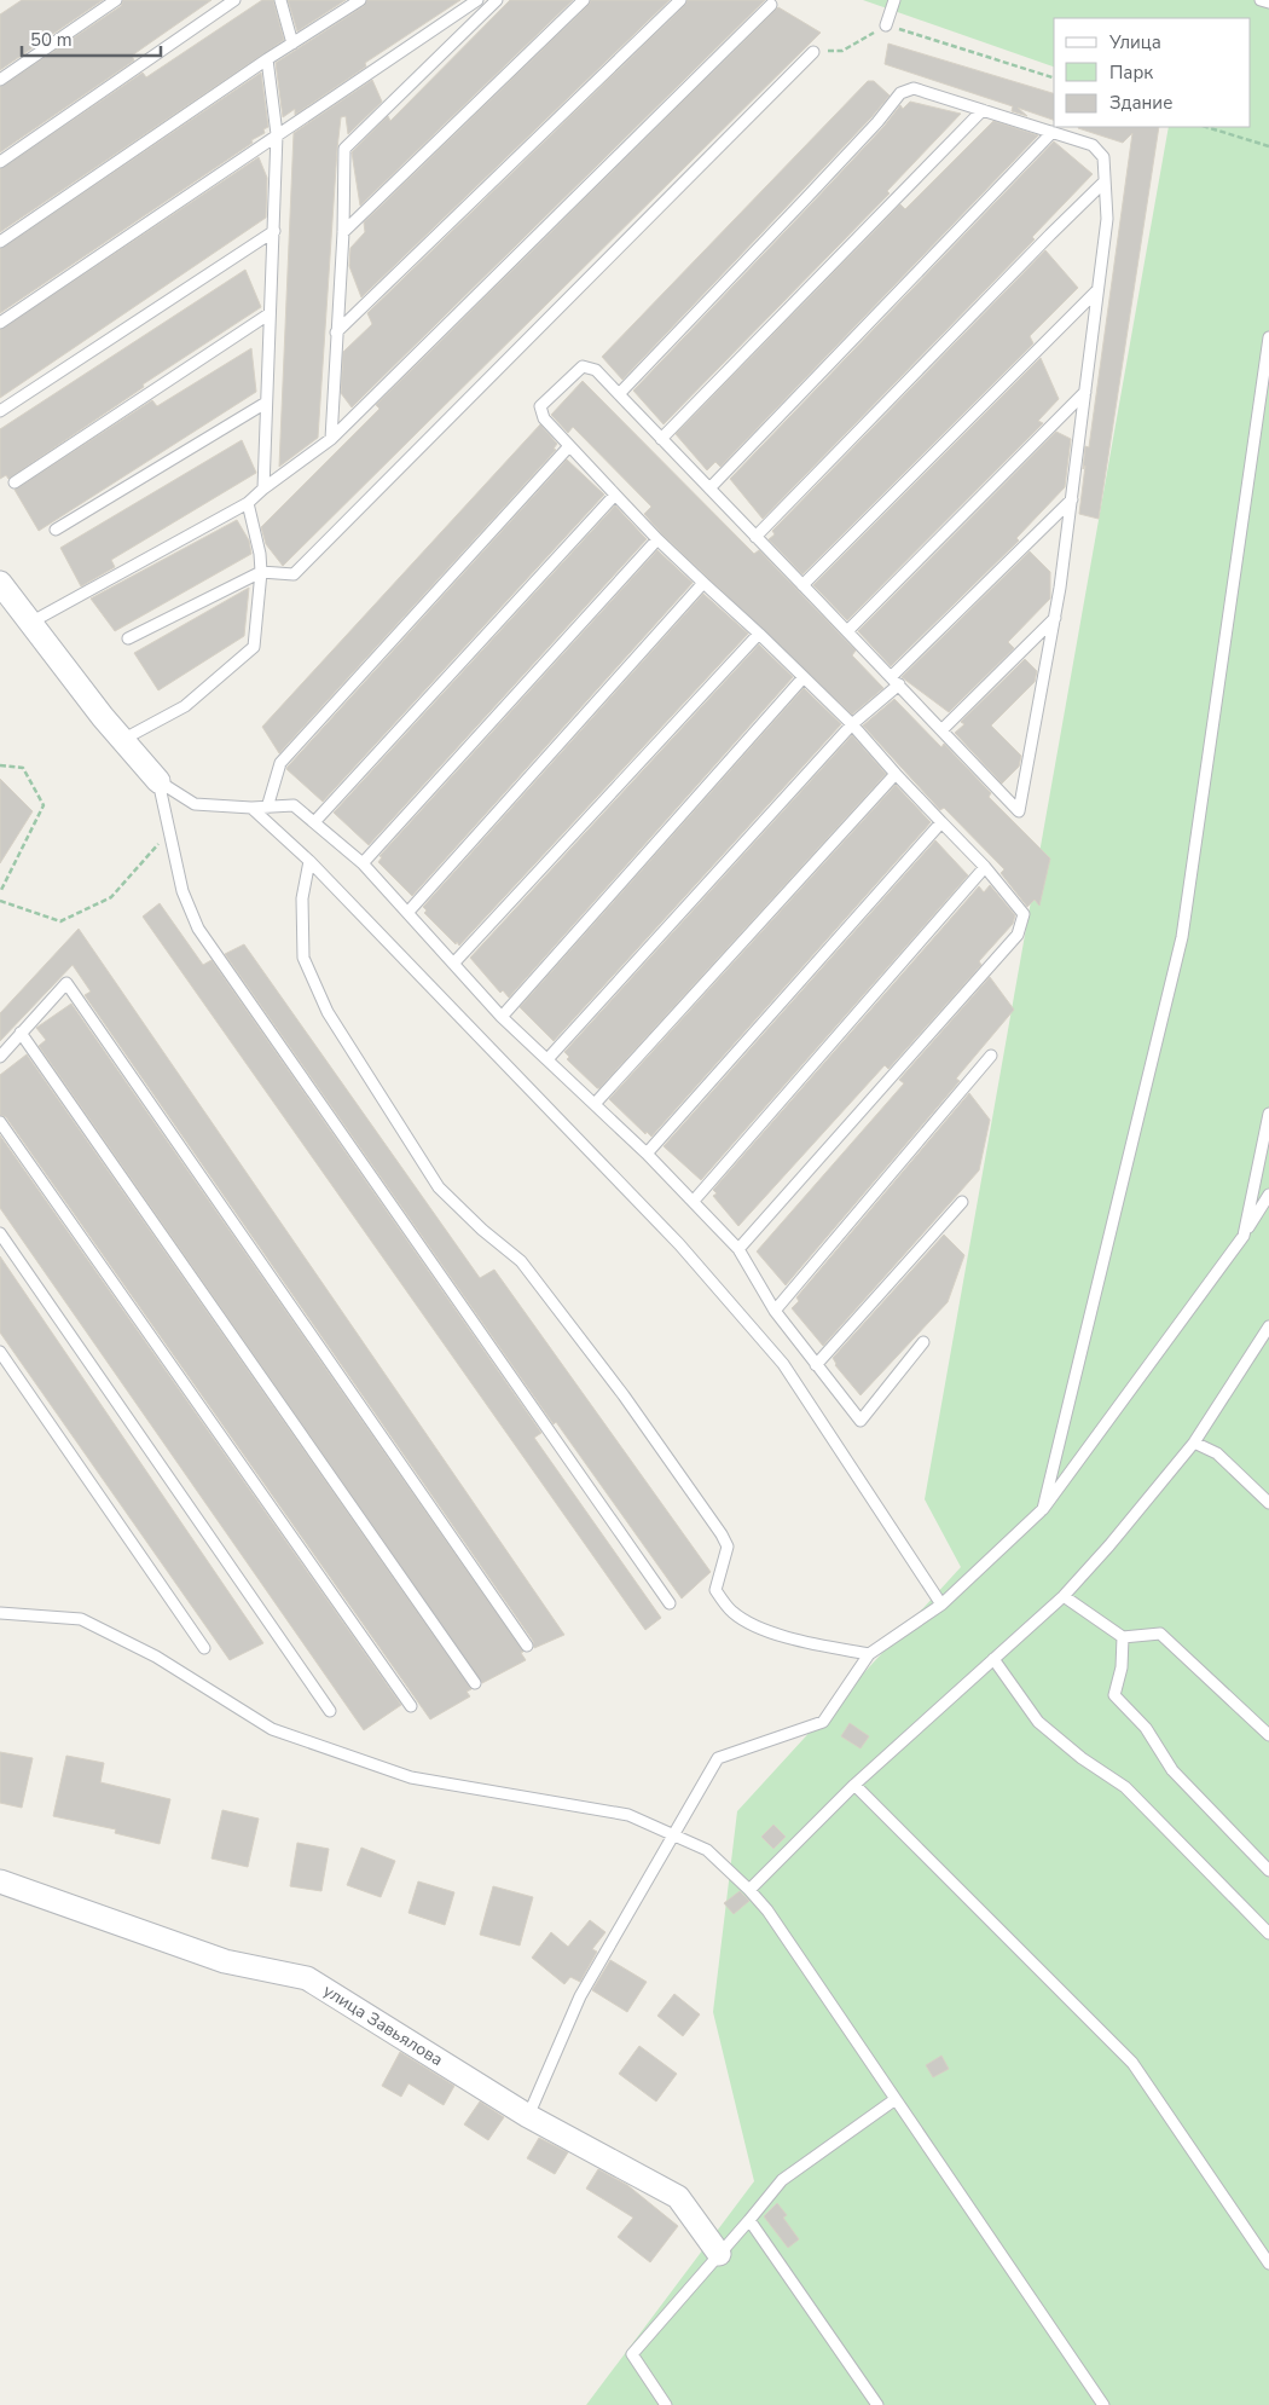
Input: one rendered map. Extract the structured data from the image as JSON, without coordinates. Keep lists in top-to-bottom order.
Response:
{
  "streets": {
    "street": ["улица Завьялова"]
  },
  "legend": ["Улица", "Парк", "Здание"],
  "scale_bar": "50 m"
}
